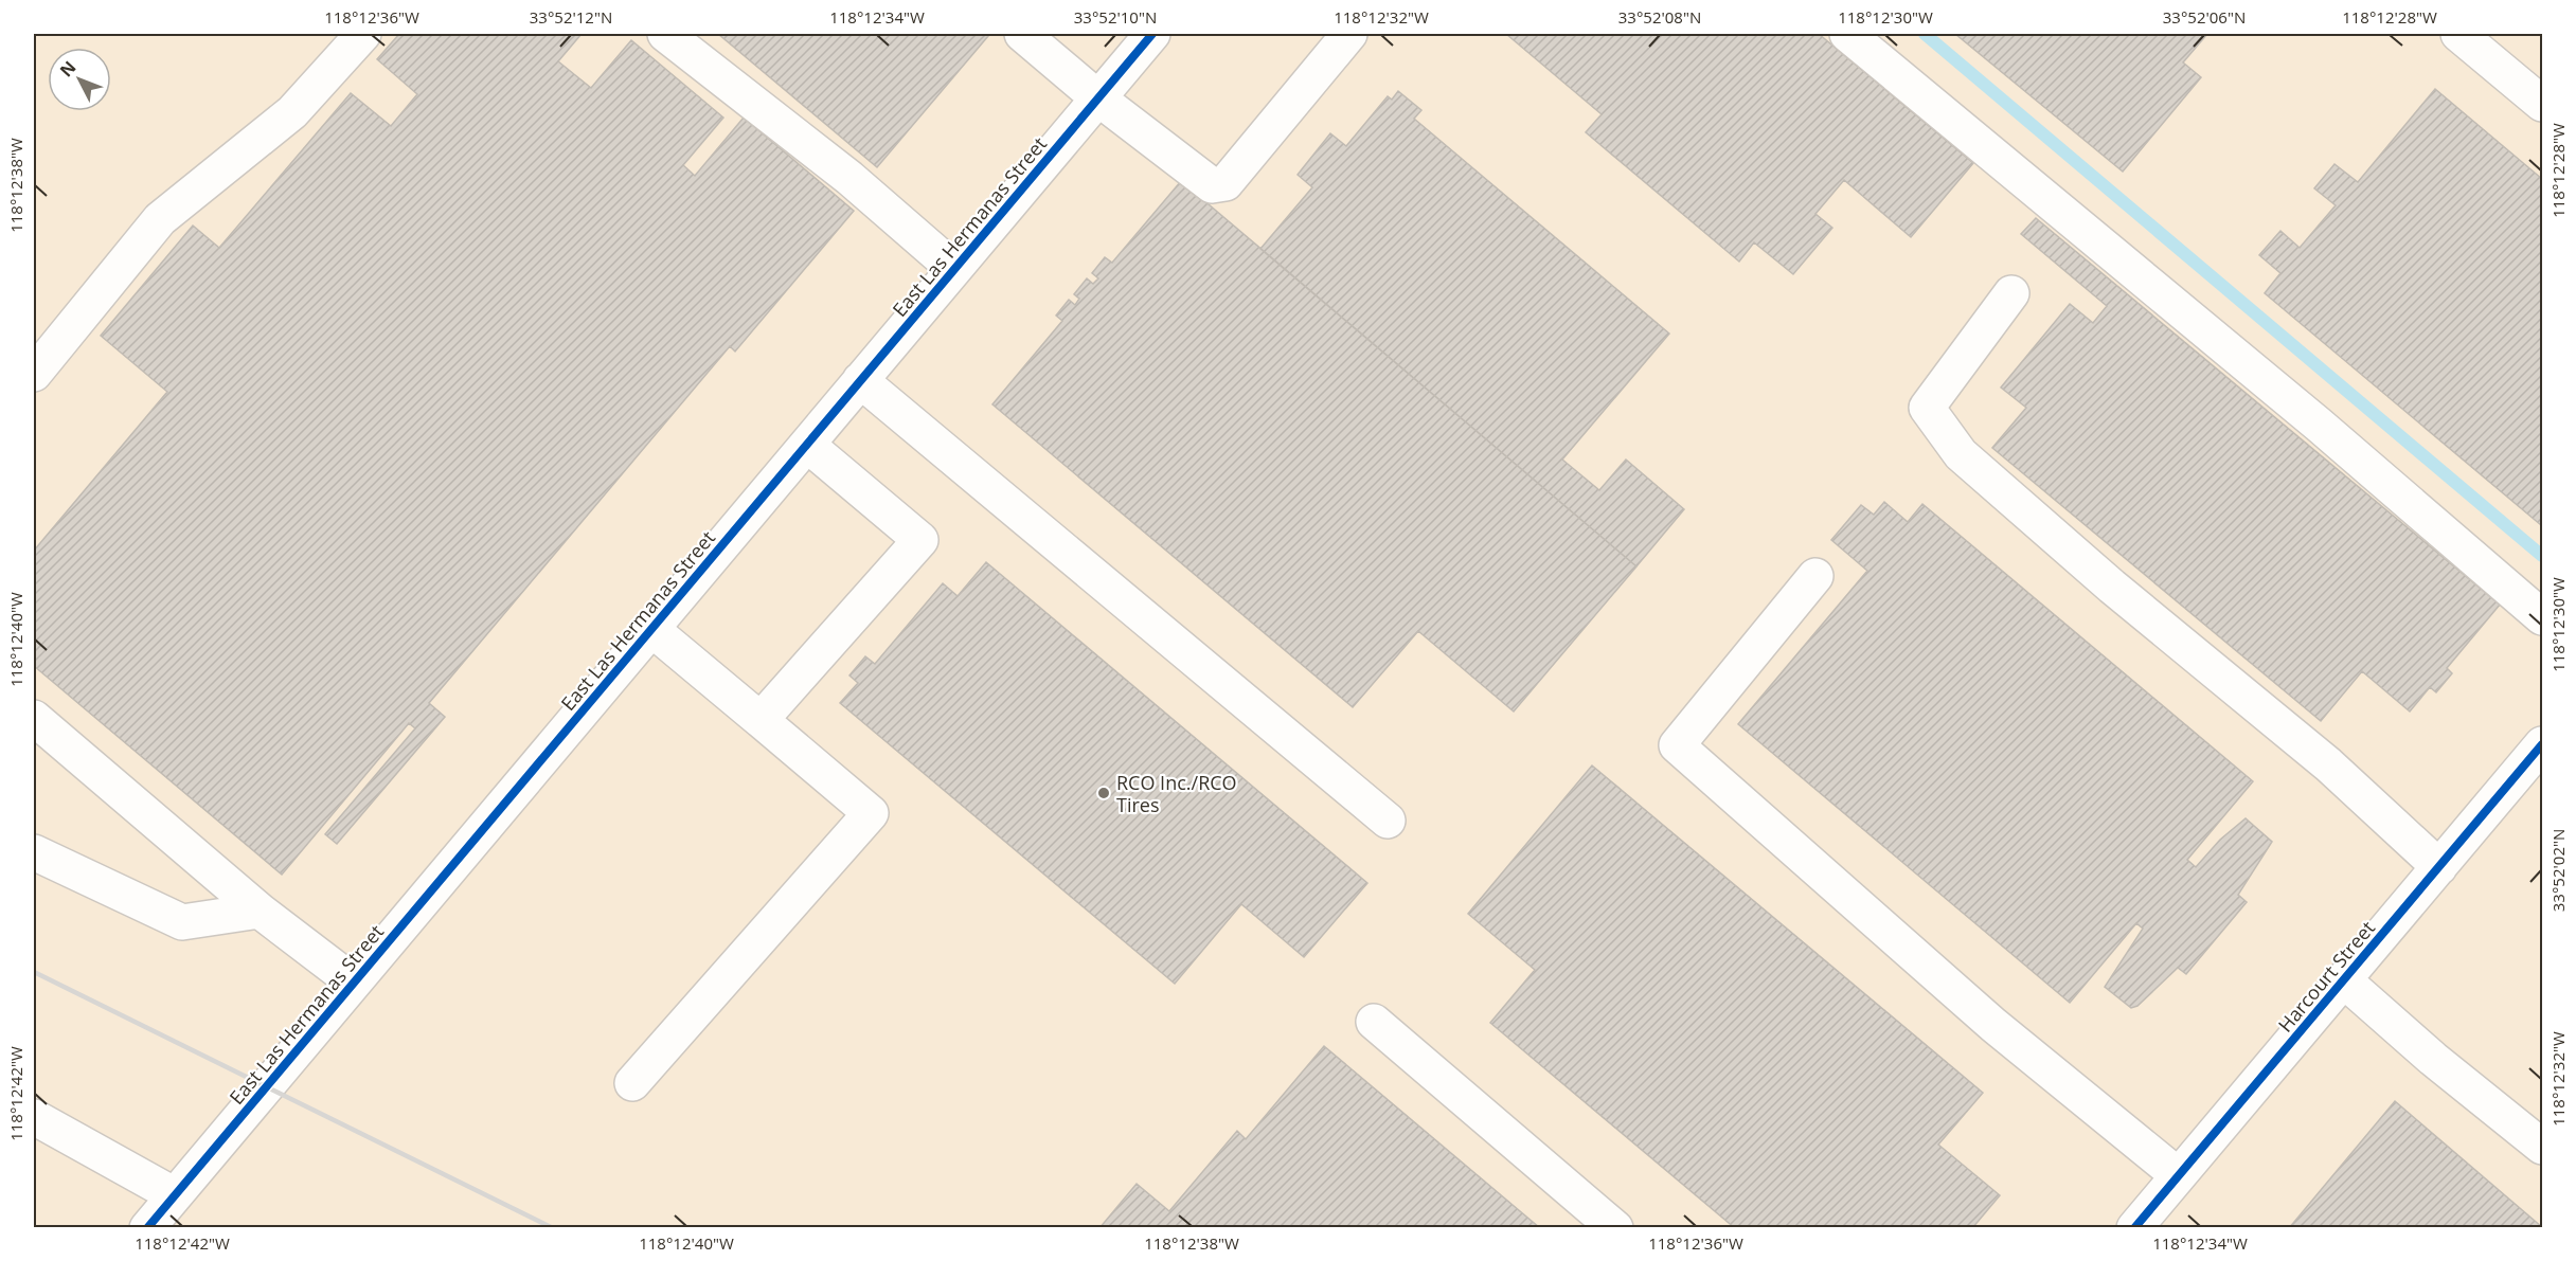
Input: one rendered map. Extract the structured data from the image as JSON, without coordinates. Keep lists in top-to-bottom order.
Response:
{
  "streets": {
    "street": ["East Las Hermanas Street", "Harcourt Street"]
  },
  "places": ["RCO Inc./RCO Tires"],
  "north": "top left",
  "coordinates": [
    "118°12'36\"W",
    "33°52'12\"N",
    "118°12'34\"W",
    "33°52'10\"N",
    "118°12'32\"W",
    "33°52'08\"N",
    "118°12'30\"W",
    "33°52'06\"N",
    "118°12'28\"W",
    "118°12'38\"W",
    "118°12'40\"W",
    "33°52'02\"N",
    "118°12'42\"W"
  ]
}
